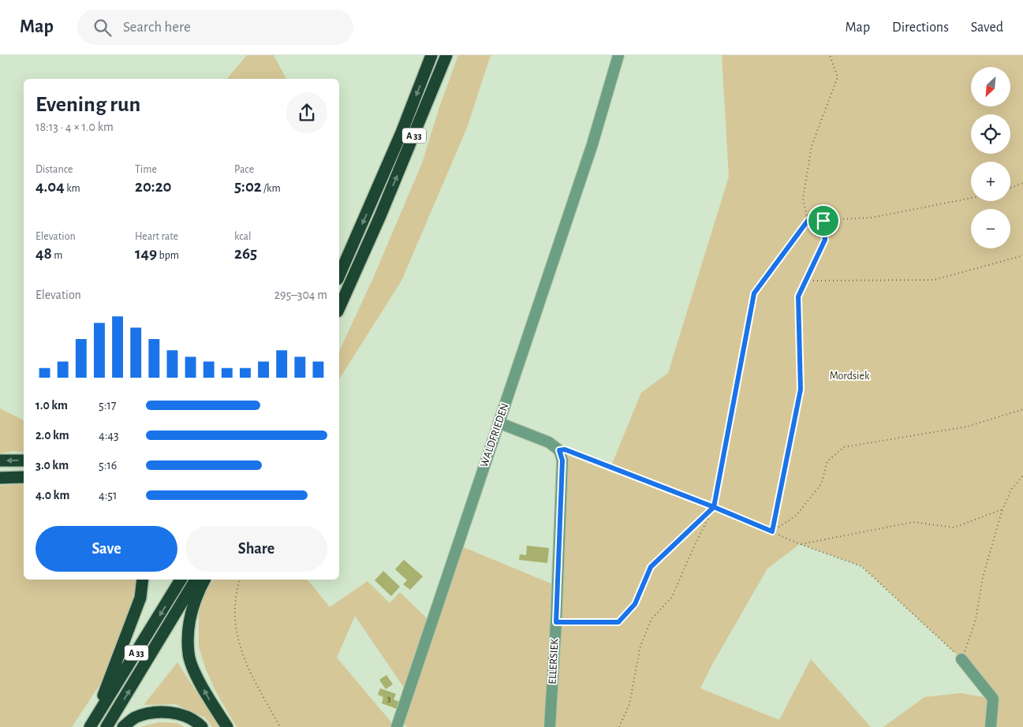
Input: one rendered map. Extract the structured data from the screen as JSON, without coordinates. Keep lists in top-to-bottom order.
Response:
{
  "streets": {
    "highway": ["A 33"],
    "street": ["WALDFRIEDEN", "ELLERSIEK"]
  },
  "parks": ["Mordsiek"],
  "house_numbers": ["3"],
  "north": "bottom left",
  "page": {
    "header": "Map",
    "search": "Search here",
    "nav": ["Map", "Directions", "Saved"],
    "map_buttons": ["+", "−"],
    "heading": ["Evening run", "18:13 · 4 × 1.0 km"],
    "stats": [
      ["Distance", "4.04 km"],
      ["Time", "20:20"],
      ["Pace", "5:02 /km"],
      ["Elevation", "48 m"],
      ["Heart rate", "149 bpm"],
      ["kcal", "265"]
    ],
    "chart": ["Elevation", "295–304 m"],
    "list": [
      {
        "name": "1.0 km",
        "note": "5:17"
      },
      {
        "name": "2.0 km",
        "note": "4:43"
      },
      {
        "name": "3.0 km",
        "note": "5:16"
      },
      {
        "name": "4.0 km",
        "note": "4:51"
      }
    ],
    "buttons": ["Save", "Share"]
  }
}
